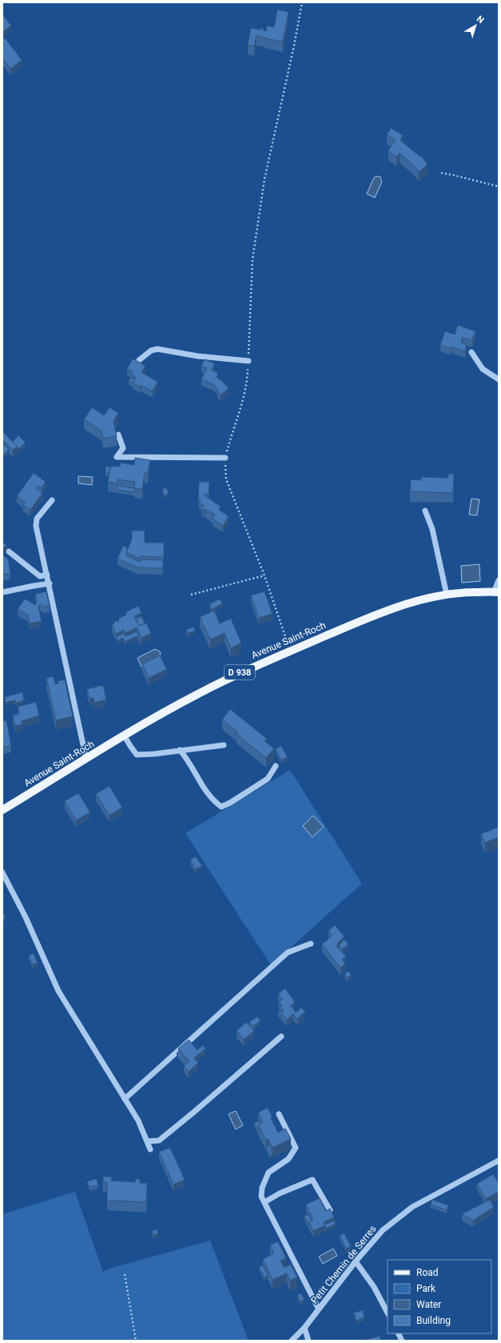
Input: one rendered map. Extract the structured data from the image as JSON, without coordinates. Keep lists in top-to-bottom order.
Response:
{
  "streets": {
    "main road": ["Avenue Saint-Roch", "D 938"],
    "street": ["Petit Chemin de Serres"]
  },
  "legend": [
    "Road",
    "Park",
    "Water",
    "Building"
  ],
  "north": "top right"
}
